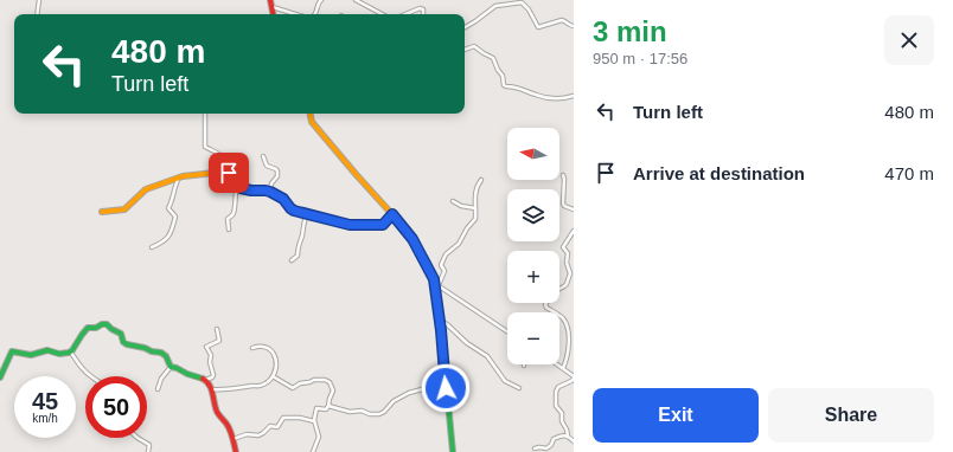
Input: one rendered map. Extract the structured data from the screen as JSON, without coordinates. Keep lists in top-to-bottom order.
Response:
{
  "north": "left",
  "page": {
    "heading": ["3 min", "950 m · 17:56"],
    "turn": ["480 m", "Turn left"],
    "list": [
      {
        "name": "Turn left",
        "value": "480 m"
      },
      {
        "name": "Arrive at destination",
        "value": "470 m"
      }
    ],
    "map_buttons": ["+", "−"],
    "speed": "45 km/h",
    "limit": "50",
    "buttons": ["Exit", "Share"]
  }
}
